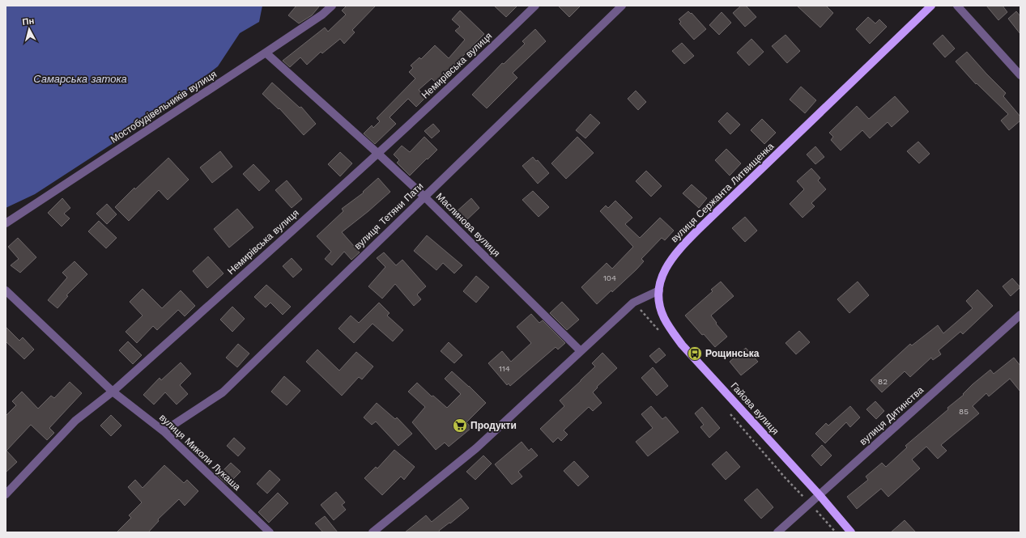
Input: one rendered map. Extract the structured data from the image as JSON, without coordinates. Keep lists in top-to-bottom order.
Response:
{
  "streets": {
    "main road": ["вулиця Сержанта Литвищенка", "Гайова вулиця"],
    "street": [
      "Немирівська вулиця",
      "Мостобудівельників вулиця",
      "вулиця Тетяни Пати",
      "Маслинова вулиця",
      "вулиця Дитинства",
      "вулиця Миколи Лукаша"
    ]
  },
  "crossings": [
    ["Немирівська вулиця", "Маслинова вулиця"],
    ["Немирівська вулиця", "вулиця Миколи Лукаша"],
    ["Мостобудівельників вулиця", "Маслинова вулиця"],
    ["вулиця Сержанта Литвищенка", "Гайова вулиця"],
    ["вулиця Тетяни Пати", "Маслинова вулиця"],
    ["вулиця Тетяни Пати", "вулиця Миколи Лукаша"],
    ["Гайова вулиця", "вулиця Дитинства"]
  ],
  "water": ["Самарська затока"],
  "places": {
    "bus stop": ["Рощинська"],
    "supermarket": ["Продукти"]
  },
  "house_numbers": [
    "104",
    "114",
    "82",
    "85"
  ],
  "north": "top"
}
